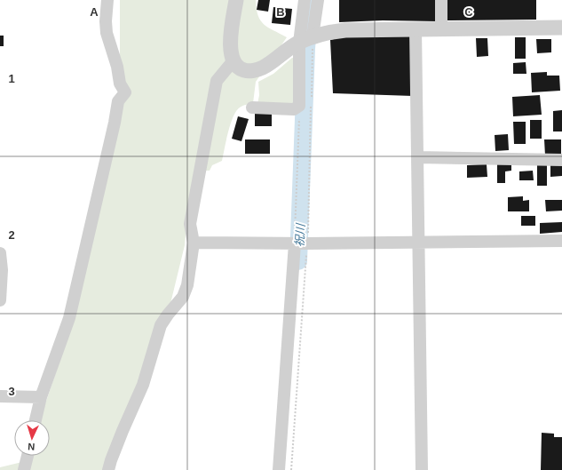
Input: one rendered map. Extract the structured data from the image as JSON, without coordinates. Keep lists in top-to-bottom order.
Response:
{
  "water": ["祝川"],
  "north": "bottom",
  "grid": {
    "columns": ["A", "B", "C"],
    "rows": ["1", "2", "3"]
  }
}
